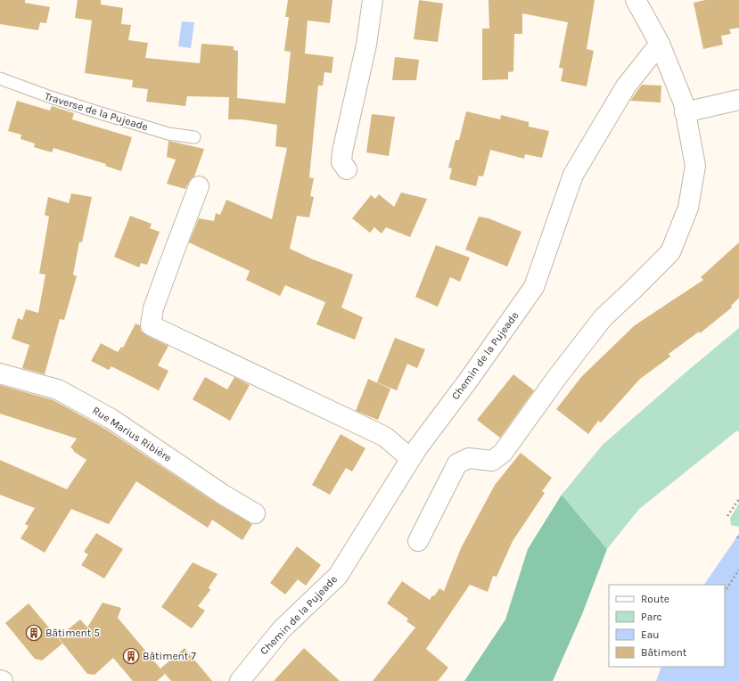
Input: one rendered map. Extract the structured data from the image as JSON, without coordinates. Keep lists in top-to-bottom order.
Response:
{
  "streets": {
    "street": ["Chemin de la Pujeade", "Rue Marius Ribière"],
    "lane": ["Traverse de la Pujeade"]
  },
  "places": {
    "building": ["Bâtiment 5", "Bâtiment 7"]
  },
  "legend": [
    "Route",
    "Parc",
    "Eau",
    "Bâtiment"
  ]
}
